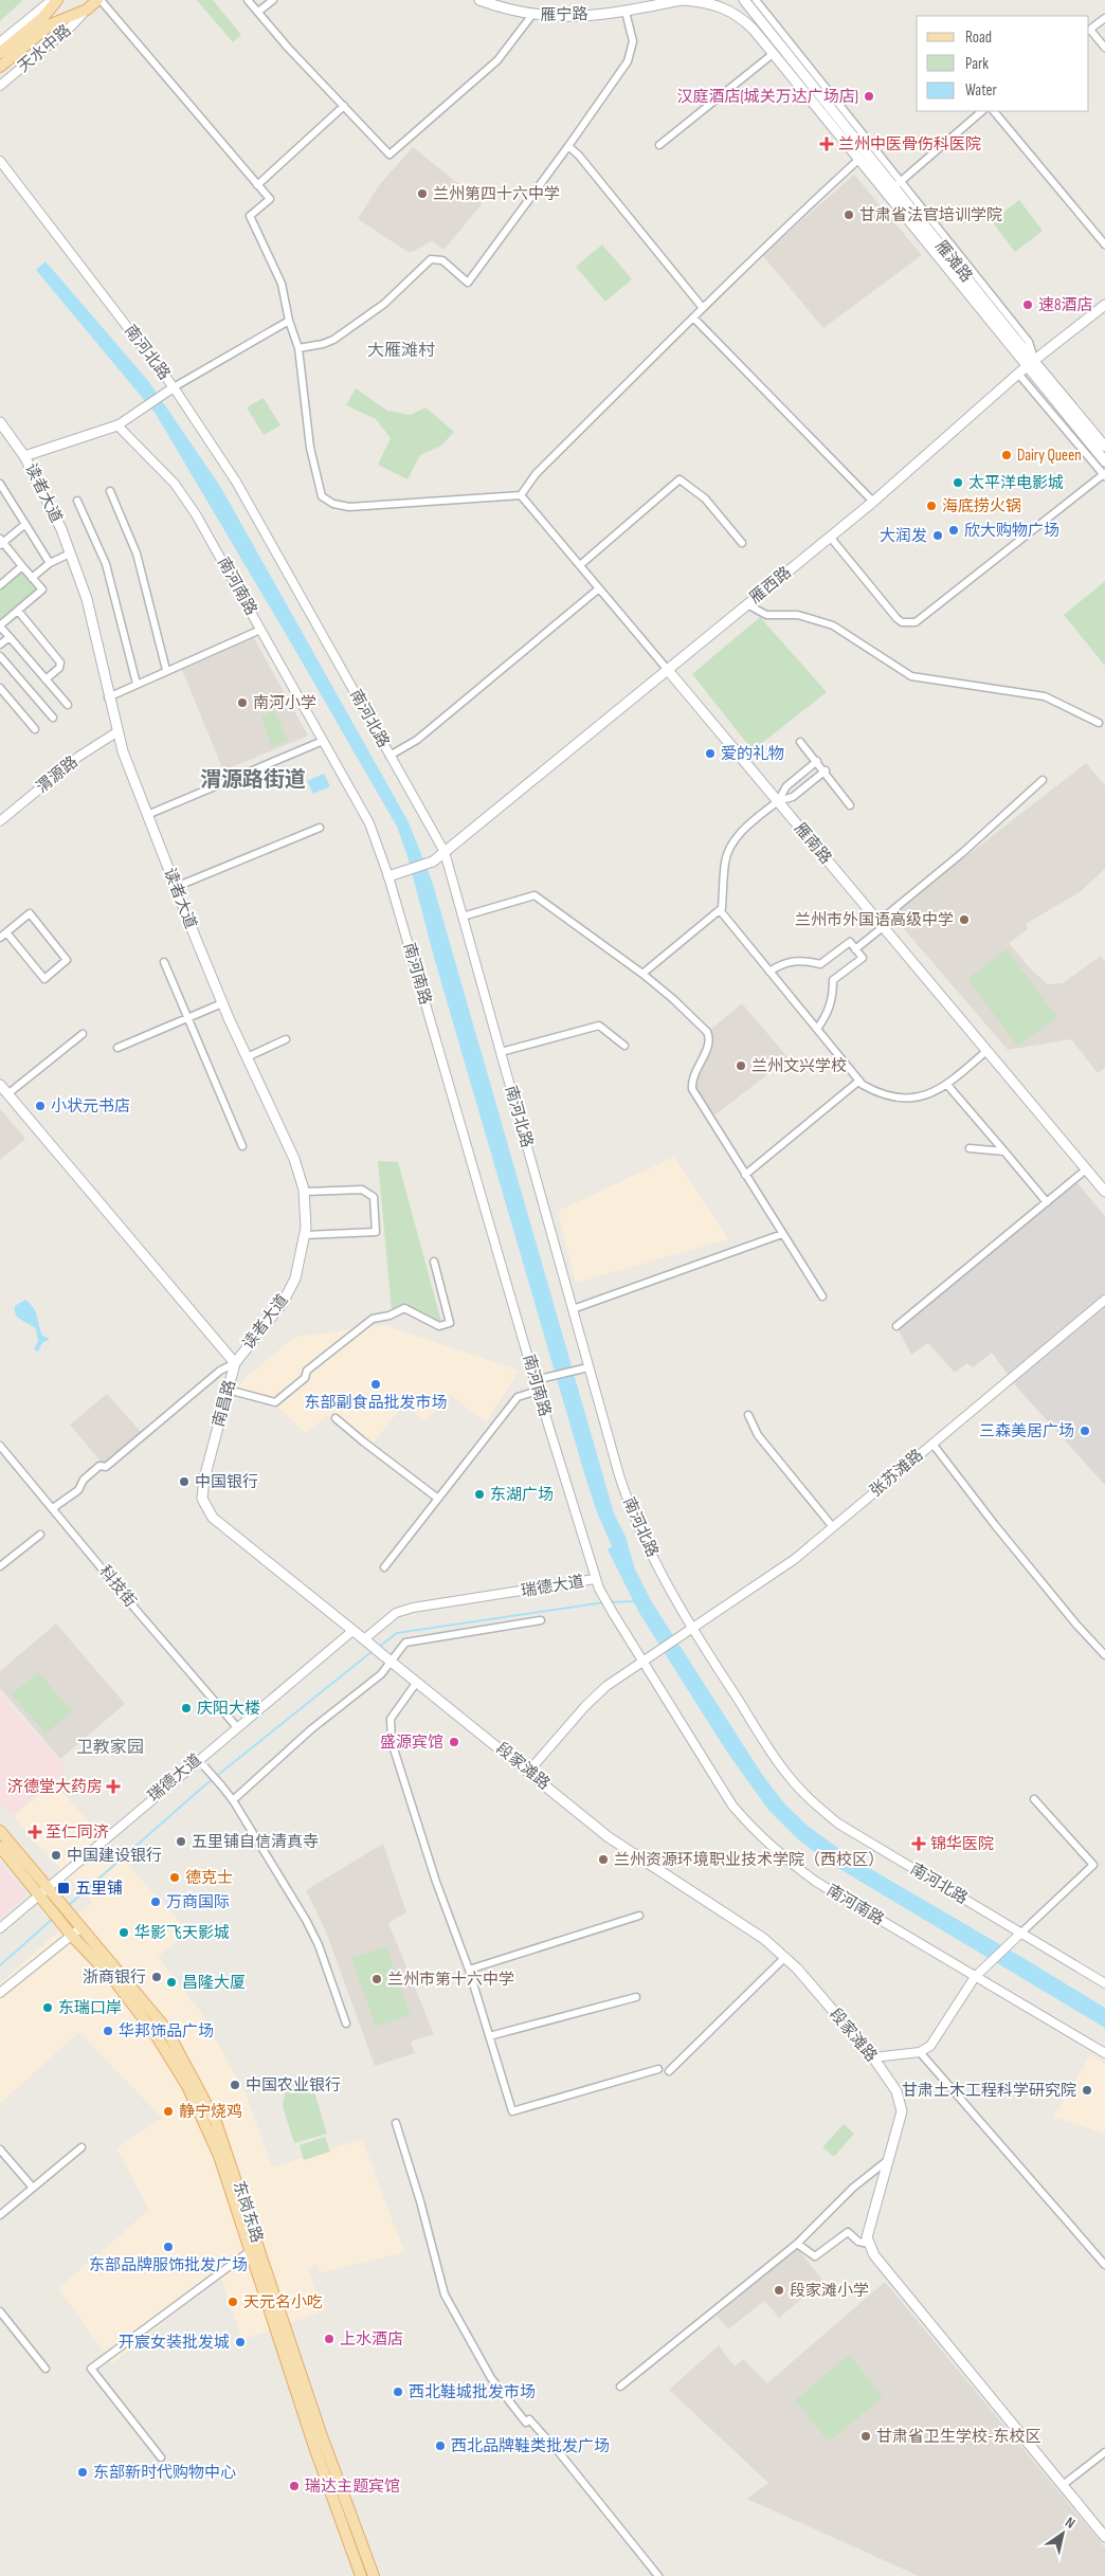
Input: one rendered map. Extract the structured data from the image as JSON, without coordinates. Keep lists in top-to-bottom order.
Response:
{
  "streets": {
    "main road": [
      "雁宁路",
      "雁滩路",
      "读者大道",
      "雁西路",
      "雁南路",
      "南昌路",
      "段家滩路",
      "东岗东路"
    ],
    "street": [
      "天水中路",
      "南河北路",
      "南河南路",
      "渭源路",
      "张苏滩路",
      "科技街",
      "瑞德大道"
    ]
  },
  "crossings": [
    ["雁宁路", "雁滩路"],
    ["雁滩路", "雁西路"],
    ["南河北路", "雁西路"],
    ["南河北路", "张苏滩路"],
    ["读者大道", "渭源路"],
    ["读者大道", "南昌路"],
    ["雁西路", "南河南路"],
    ["雁西路", "雁南路"],
    ["南河南路", "张苏滩路"],
    ["南河南路", "瑞德大道"],
    ["南昌路", "瑞德大道"],
    ["南昌路", "段家滩路"],
    ["科技街", "瑞德大道"],
    ["瑞德大道", "段家滩路"],
    ["瑞德大道", "东岗东路"]
  ],
  "districts": ["大雁滩村", "渭源路街道", "卫教家园"],
  "places": {
    "other": [
      "汉庭酒店(城关万达广场店)",
      "兰州第四十六中学",
      "甘肃省法官培训学院",
      "速8酒店",
      "Dairy Queen",
      "太平洋电影城",
      "海底捞火锅",
      "欣大购物广场",
      "大润发",
      "南河小学",
      "爱的礼物",
      "兰州市外国语高级中学",
      "兰州文兴学校",
      "小状元书店",
      "东部副食品批发市场",
      "三森美居广场",
      "中国银行",
      "东湖广场",
      "庆阳大楼",
      "盛源宾馆",
      "五里铺自信清真寺",
      "中国建设银行",
      "兰州资源环境职业技术学院（西校区）",
      "德克士",
      "万商国际",
      "华影飞天影城",
      "浙商银行",
      "兰州市第十六中学",
      "昌隆大厦",
      "东瑞口岸",
      "华邦饰品广场",
      "中国农业银行",
      "甘肃土木工程科学研究院",
      "静宁烧鸡",
      "东部品牌服饰批发广场",
      "段家滩小学",
      "天元名小吃",
      "上水酒店",
      "开宸女装批发城",
      "西北鞋城批发市场",
      "甘肃省卫生学校-东校区",
      "西北品牌鞋类批发广场",
      "东部新时代购物中心",
      "瑞达主题宾馆"
    ],
    "health": [
      "兰州中医骨伤科医院",
      "济德堂大药房",
      "至仁同济",
      "锦华医院"
    ],
    "transit": ["五里铺"]
  },
  "legend": ["Road", "Park", "Water"],
  "north": "top right"
}
